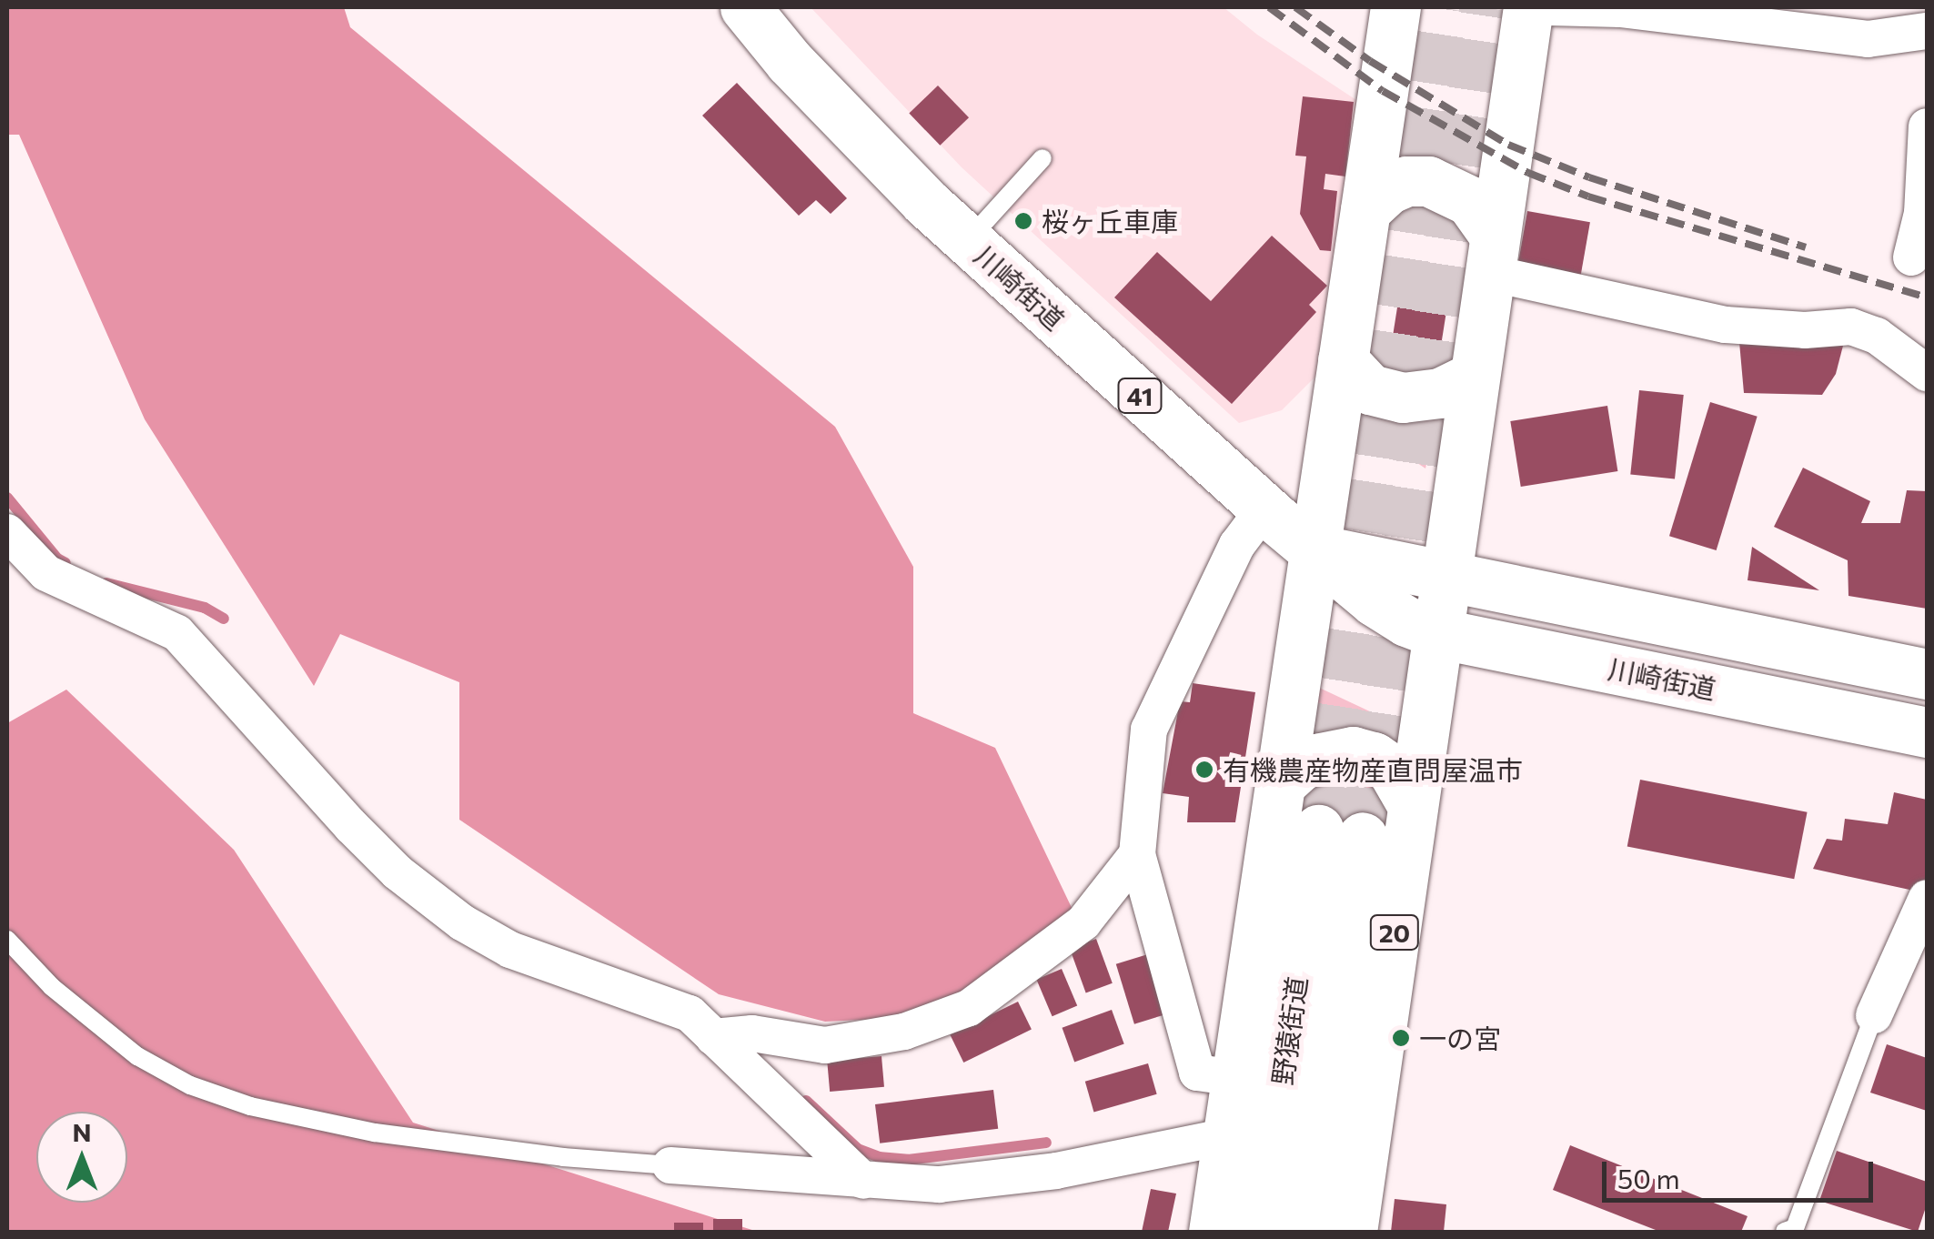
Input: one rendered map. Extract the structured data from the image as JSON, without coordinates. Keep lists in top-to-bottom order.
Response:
{
  "streets": {
    "main road": [
      "川崎街道",
      "41",
      "20",
      "野猿街道"
    ]
  },
  "crossings": [
    ["川崎街道", "20"]
  ],
  "places": ["桜ヶ丘車庫", "有機農産物産直問屋温市", "一の宮"],
  "scale_bar": "50 m",
  "north": "top"
}
